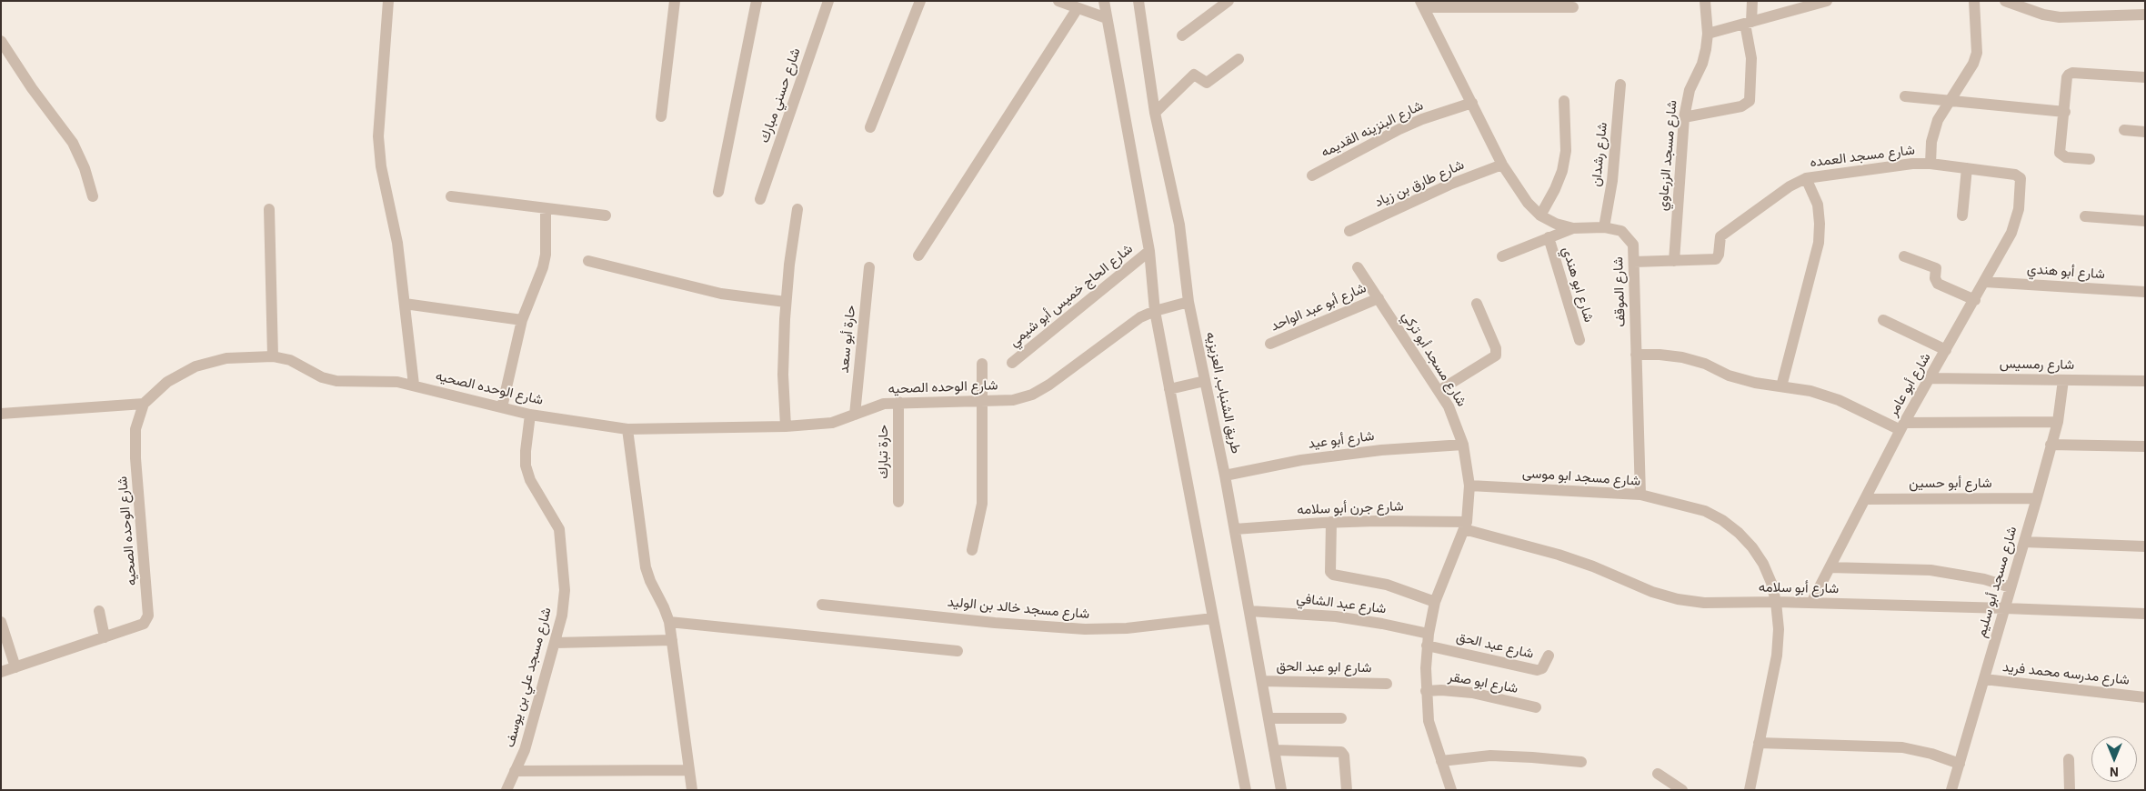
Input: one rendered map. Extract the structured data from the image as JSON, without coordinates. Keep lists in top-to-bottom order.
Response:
{
  "streets": {
    "street": [
      "شارع حسني مبارك",
      "شارع البنزينه القديمه",
      "شارع رشدان",
      "شارع مسجد الزرعاوي",
      "شارع مسجد العمده",
      "شارع طارق بن زياد",
      "شارع أبو هندي",
      "شارع ابو هندي",
      "شارع الموقف",
      "شارع الحاج خميس أبو شيمي",
      "شارع أبو عبد الواحد",
      "حارة أبو سعد",
      "شارع مسجد أبو تركي",
      "شارع رمسيس",
      "شارع أبو عامر",
      "شارع الوحده الصحيه",
      "طريق الشنباب, العزيزيه",
      "شارع أبو عيد",
      "حارة تبارك",
      "شارع مسجد ابو موسى",
      "شارع أبو حسين",
      "شارع جرن أبو سلامه",
      "شارع مسجد أبو سليم",
      "شارع أبو سلامه",
      "شارع عبد الشافي",
      "شارع مسجد خالد بن الوليد",
      "شارع عبد الحق",
      "شارع ابو عبد الحق",
      "شارع مدرسه محمد فريد",
      "شارع مسجد علي بن يوسف",
      "شارع ابو صقر"
    ]
  },
  "crossings": [
    ["شارع البنزينه القديمه", "شارع الموقف"],
    ["شارع رشدان", "شارع الموقف"],
    ["شارع مسجد الزرعاوي", "شارع مسجد العمده"],
    ["شارع مسجد العمده", "شارع الموقف"],
    ["شارع مسجد العمده", "شارع أبو عامر"],
    ["شارع طارق بن زياد", "شارع الموقف"],
    ["شارع أبو هندي", "شارع أبو عامر"],
    ["شارع الموقف", "شارع مسجد ابو موسى"],
    ["شارع أبو عبد الواحد", "شارع مسجد أبو تركي"],
    ["حارة أبو سعد", "شارع الوحده الصحيه"],
    ["شارع مسجد أبو تركي", "شارع أبو عيد"],
    ["شارع مسجد أبو تركي", "شارع مسجد ابو موسى"],
    ["شارع مسجد أبو تركي", "شارع جرن أبو سلامه"],
    ["شارع مسجد أبو تركي", "شارع أبو سلامه"],
    ["شارع مسجد أبو تركي", "شارع عبد الشافي"],
    ["شارع مسجد أبو تركي", "شارع عبد الحق"],
    ["شارع مسجد أبو تركي", "شارع ابو صقر"],
    ["شارع رمسيس", "شارع أبو عامر"],
    ["شارع رمسيس", "شارع مسجد أبو سليم"],
    ["شارع أبو عامر", "شارع أبو حسين"],
    ["شارع أبو عامر", "شارع أبو سلامه"],
    ["شارع الوحده الصحيه", "طريق الشنباب, العزيزيه"],
    ["شارع الوحده الصحيه", "حارة تبارك"],
    ["شارع الوحده الصحيه", "شارع مسجد علي بن يوسف"],
    ["طريق الشنباب, العزيزيه", "شارع أبو عيد"],
    ["طريق الشنباب, العزيزيه", "شارع جرن أبو سلامه"],
    ["طريق الشنباب, العزيزيه", "شارع عبد الشافي"],
    ["طريق الشنباب, العزيزيه", "شارع ابو عبد الحق"],
    ["شارع مسجد ابو موسى", "شارع أبو سلامه"],
    ["شارع أبو حسين", "شارع مسجد أبو سليم"],
    ["شارع جرن أبو سلامه", "شارع أبو سلامه"],
    ["شارع مسجد أبو سليم", "شارع أبو سلامه"],
    ["شارع مسجد أبو سليم", "شارع مدرسه محمد فريد"],
    ["شارع عبد الشافي", "شارع عبد الحق"]
  ],
  "north": "bottom"
}
